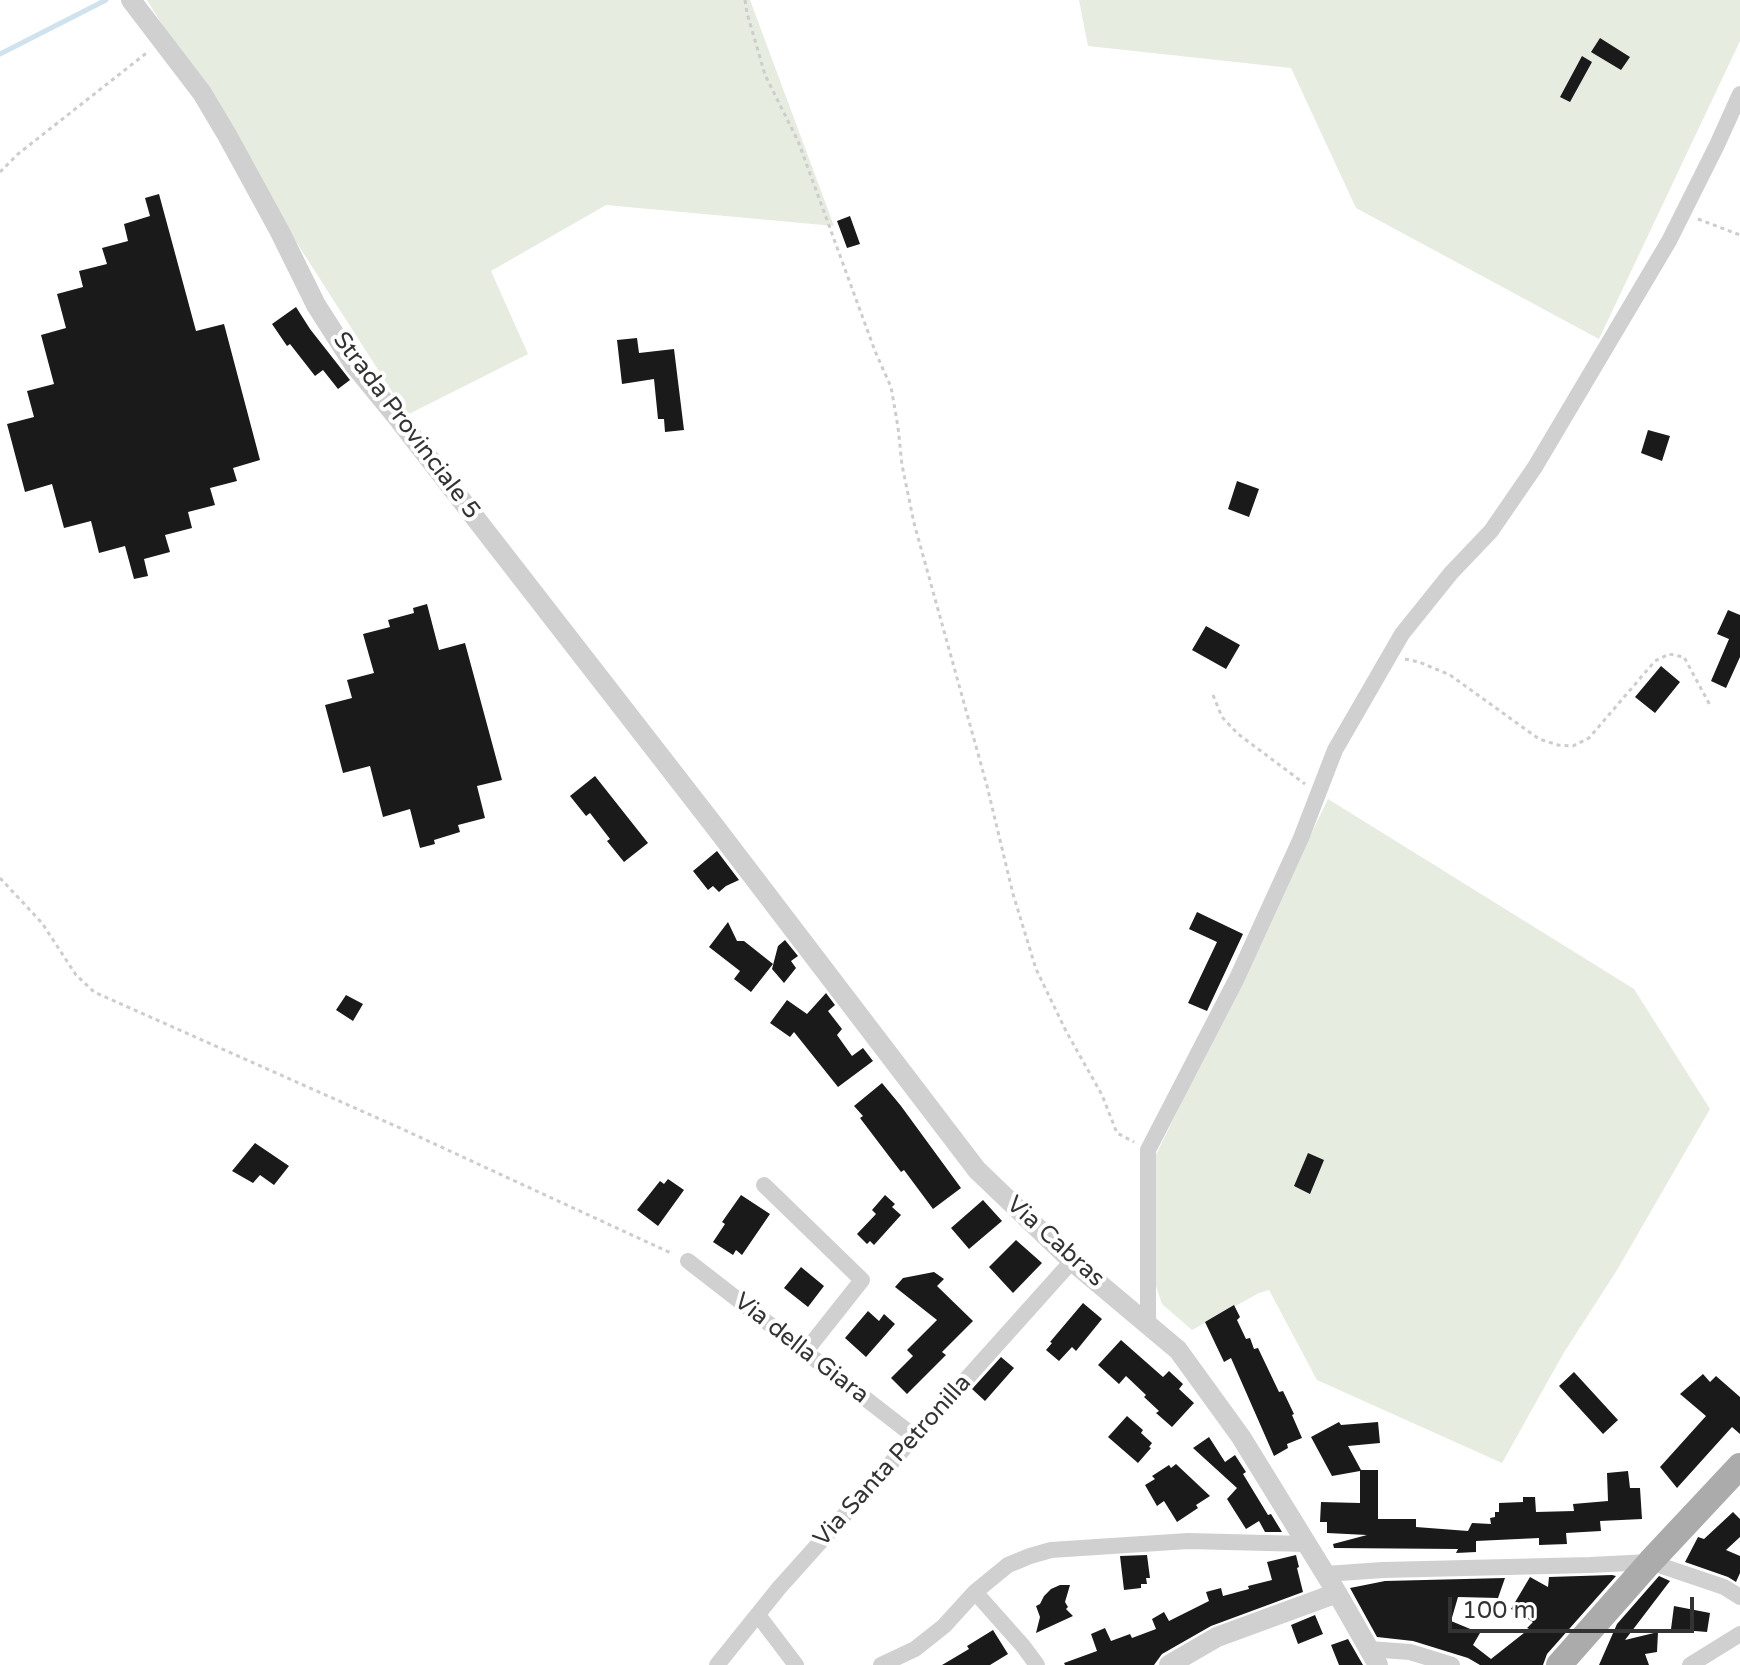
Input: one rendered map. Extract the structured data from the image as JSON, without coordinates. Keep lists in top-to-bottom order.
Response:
{
  "streets": {
    "street": [
      "Strada Provinciale 5",
      "Via Cabras",
      "Via della Giara",
      "Via Santa Petronilla"
    ]
  },
  "crossings": [
    ["Strada Provinciale 5", "Via Cabras"],
    ["Via Cabras", "Via Santa Petronilla"],
    ["Via della Giara", "Via Santa Petronilla"]
  ],
  "scale_bar": "100 m"
}
